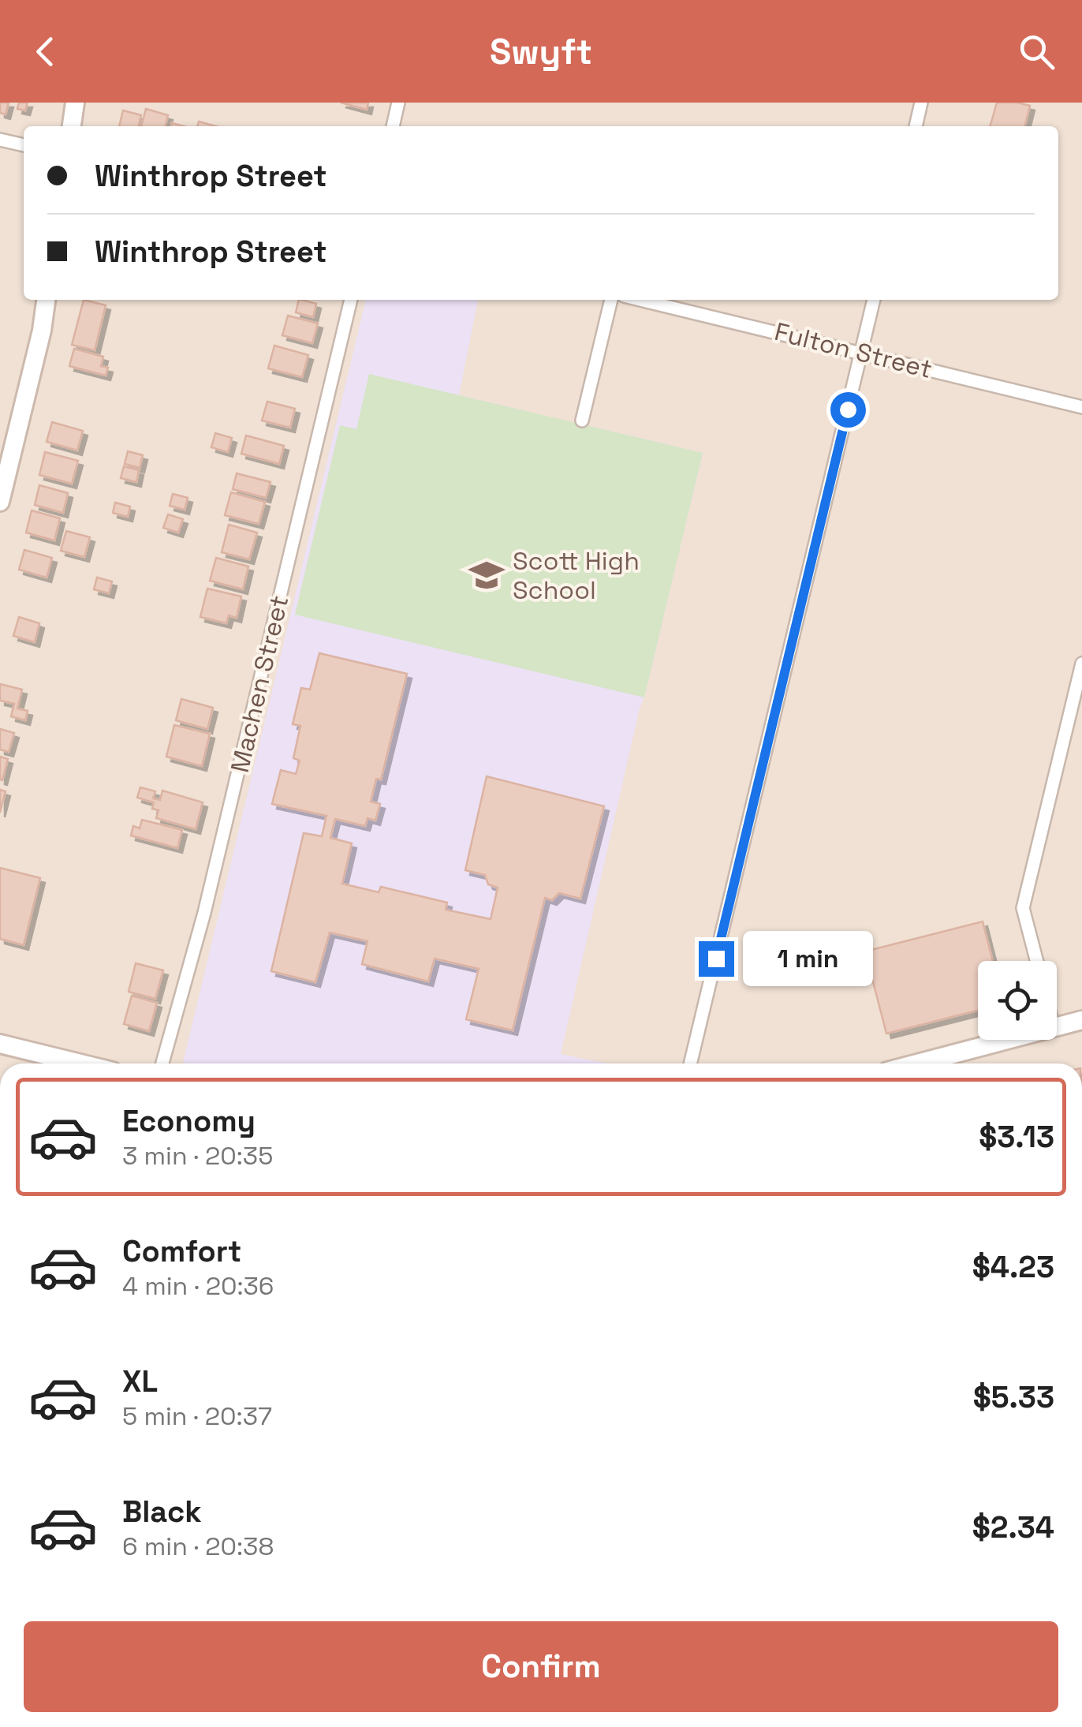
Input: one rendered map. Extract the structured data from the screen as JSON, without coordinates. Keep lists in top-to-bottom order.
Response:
{
  "streets": {
    "street": ["Fulton Street", "Machen Street"]
  },
  "places": {
    "school or university": ["Scott High School"]
  },
  "page": {
    "header": "Swyft",
    "banner": ["Winthrop Street", "Winthrop Street"],
    "bubble": "1 min",
    "list": [
      {
        "name": "Economy",
        "note": "3 min · 20:35",
        "value": "$3.13"
      },
      {
        "name": "Comfort",
        "note": "4 min · 20:36",
        "value": "$4.23"
      },
      {
        "name": "XL",
        "note": "5 min · 20:37",
        "value": "$5.33"
      },
      {
        "name": "Black",
        "note": "6 min · 20:38",
        "value": "$2.34"
      }
    ],
    "buttons": "Confirm"
  }
}
